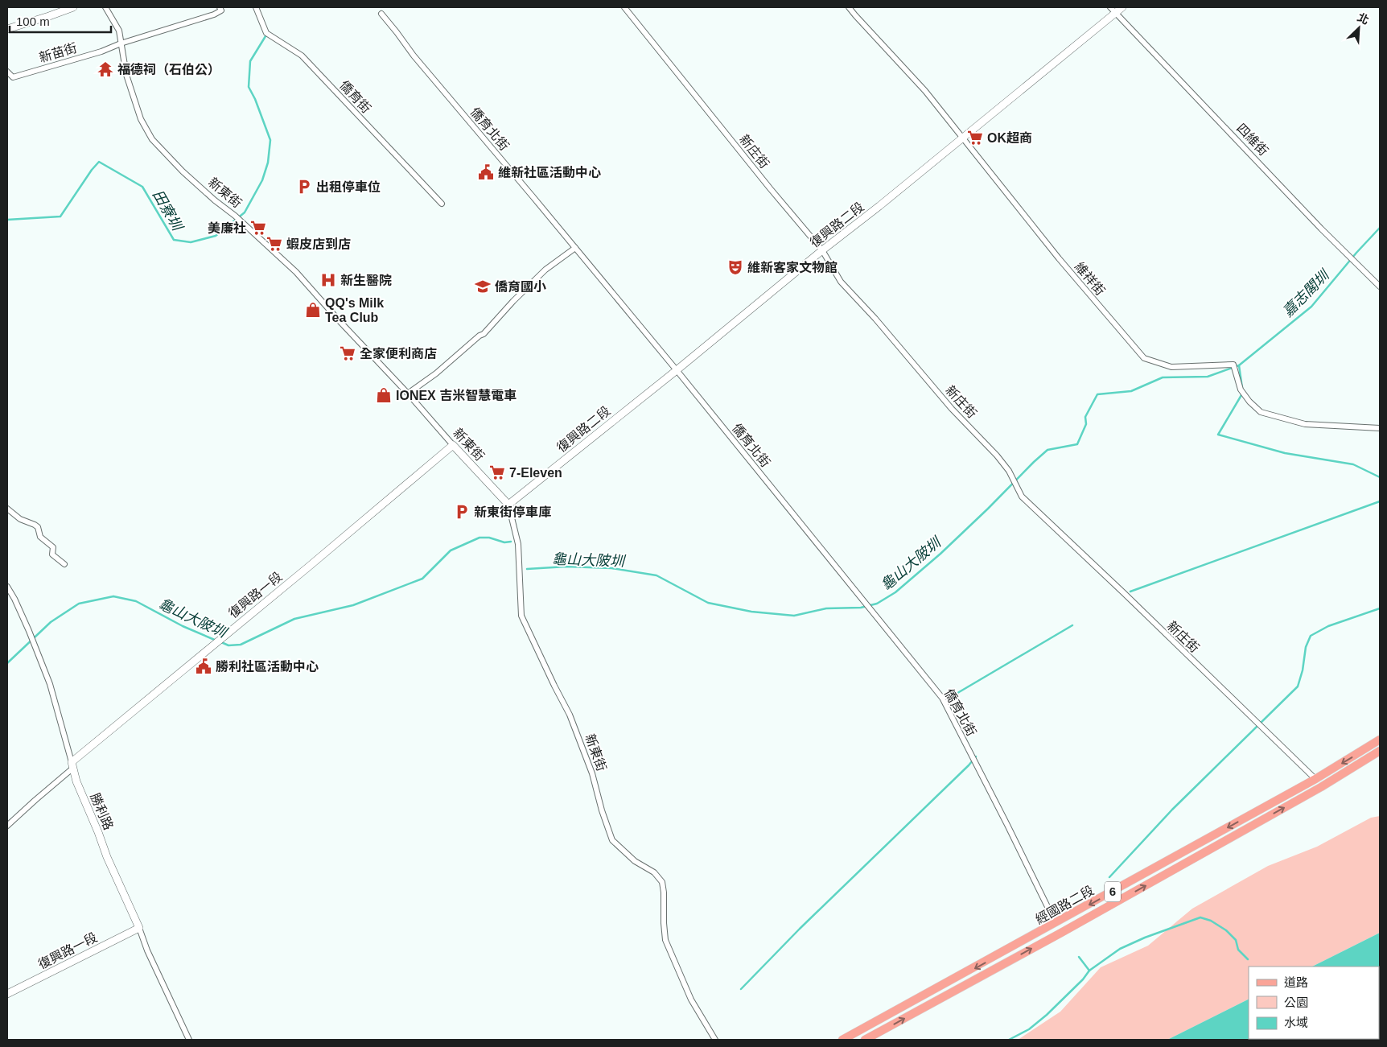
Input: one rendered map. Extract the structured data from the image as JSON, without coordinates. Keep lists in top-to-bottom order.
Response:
{
  "streets": {
    "main road": ["6", "經國路二段"],
    "street": [
      "新苗街",
      "僑育街",
      "僑育北街",
      "四維街",
      "新庄街",
      "新東街",
      "復興路二段",
      "維祥街",
      "復興路一段",
      "勝利路"
    ]
  },
  "crossings": [
    ["新苗街", "新東街"],
    ["僑育北街", "復興路二段"],
    ["僑育北街", "經國路二段"],
    ["四維街", "復興路二段"],
    ["新庄街", "復興路二段"],
    ["新庄街", "經國路二段"],
    ["新東街", "復興路二段"],
    ["新東街", "復興路一段"],
    ["復興路二段", "維祥街"],
    ["復興路一段", "勝利路"]
  ],
  "water": ["田寮圳", "嘉志閣圳", "龜山大陂圳"],
  "places": {
    "temple": ["福德祠（石伯公）"],
    "supermarket": [
      "OK超商",
      "美廉社",
      "蝦皮店到店",
      "全家便利商店",
      "7-Eleven"
    ],
    "public building": ["維新社區活動中心", "勝利社區活動中心"],
    "parking": ["出租停車位", "新東街停車庫"],
    "theatre": ["維新客家文物館"],
    "hospital": ["新生醫院"],
    "school or university": ["僑育國小"],
    "shop": ["QQ's Milk Tea Club", "IONEX 吉米智慧電車"]
  },
  "legend": ["道路", "公園", "水域"],
  "scale_bar": "100 m",
  "north": "top right"
}
